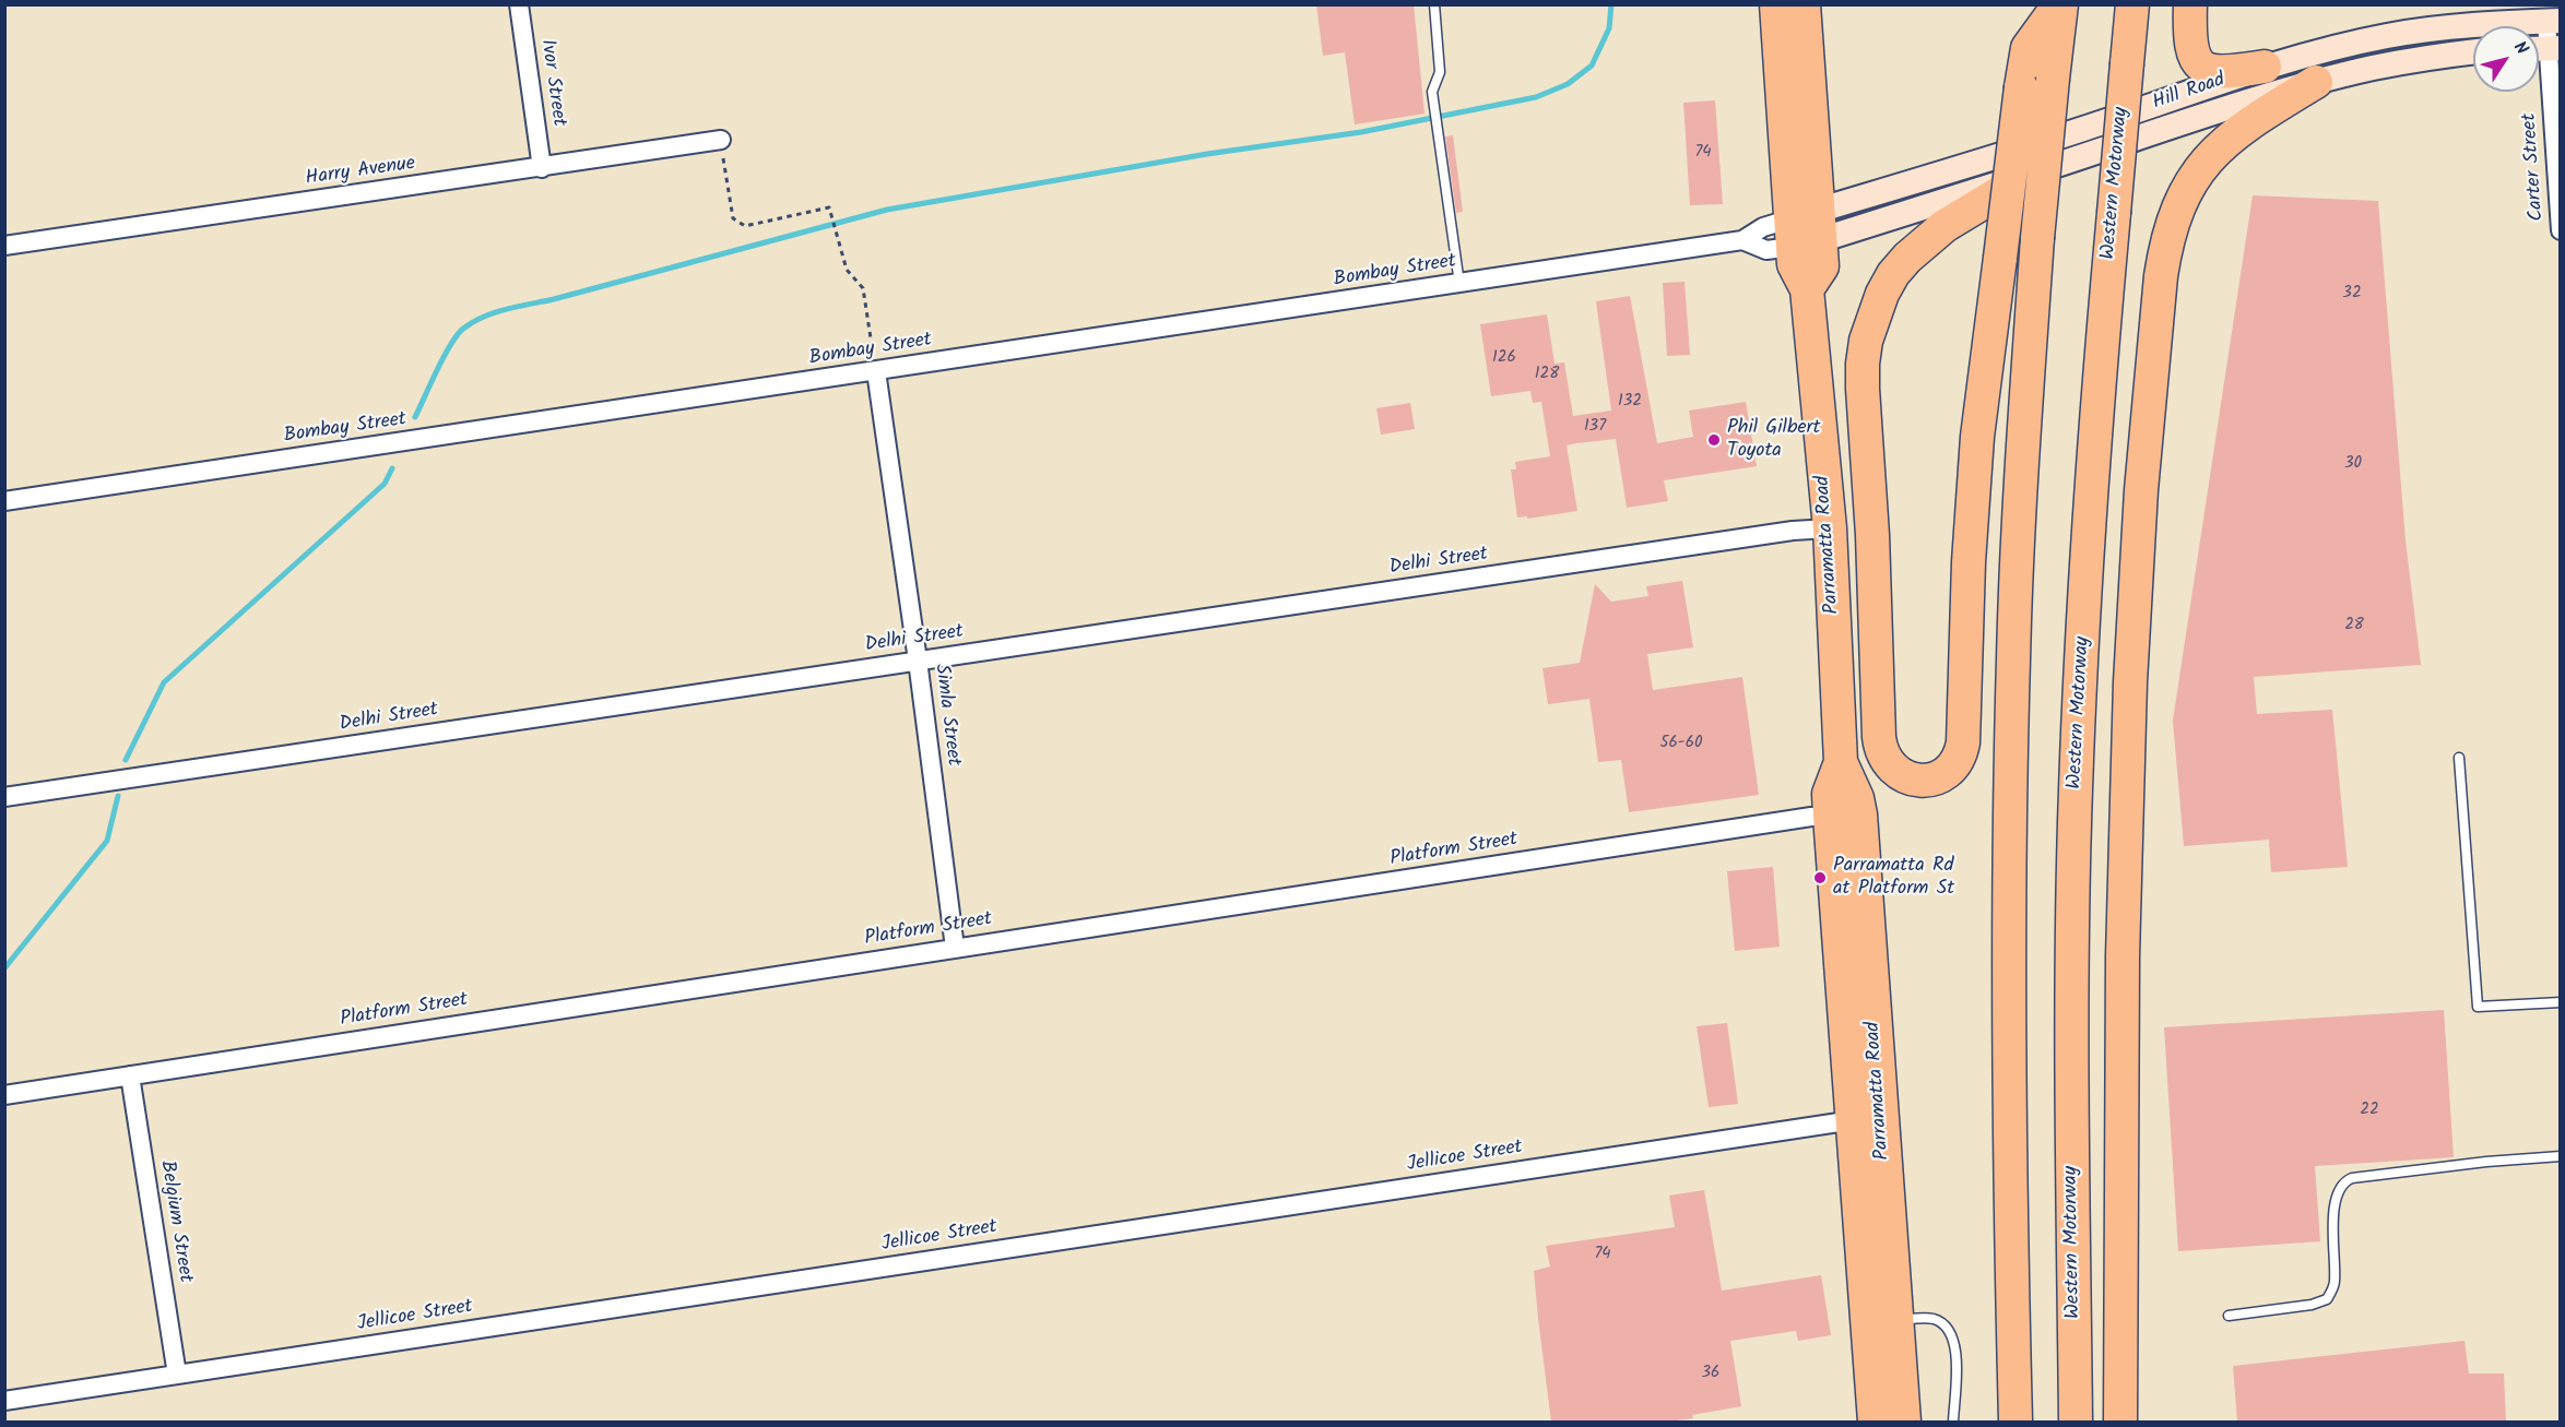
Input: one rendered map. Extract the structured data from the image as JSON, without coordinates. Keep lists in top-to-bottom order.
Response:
{
  "streets": {
    "highway": ["Western Motorway", "Parramatta Road"],
    "main road": ["Hill Road"],
    "street": [
      "Ivor Street",
      "Carter Street",
      "Harry Avenue",
      "Bombay Street",
      "Delhi Street",
      "Simla Street",
      "Platform Street",
      "Jellicoe Street",
      "Belgium Street"
    ]
  },
  "crossings": [
    ["Ivor Street", "Harry Avenue"],
    ["Hill Road", "Carter Street"],
    ["Hill Road", "Bombay Street"],
    ["Hill Road", "Parramatta Road"],
    ["Bombay Street", "Parramatta Road"],
    ["Bombay Street", "Simla Street"],
    ["Parramatta Road", "Delhi Street"],
    ["Parramatta Road", "Platform Street"],
    ["Parramatta Road", "Jellicoe Street"],
    ["Delhi Street", "Simla Street"],
    ["Simla Street", "Platform Street"],
    ["Platform Street", "Belgium Street"],
    ["Jellicoe Street", "Belgium Street"]
  ],
  "places": ["Phil Gilbert Toyota", "Parramatta Rd at Platform St"],
  "house_numbers": [
    "74",
    "32",
    "126",
    "128",
    "132",
    "137",
    "30",
    "28",
    "56-60",
    "22",
    "74",
    "36"
  ],
  "north": "top right"
}
